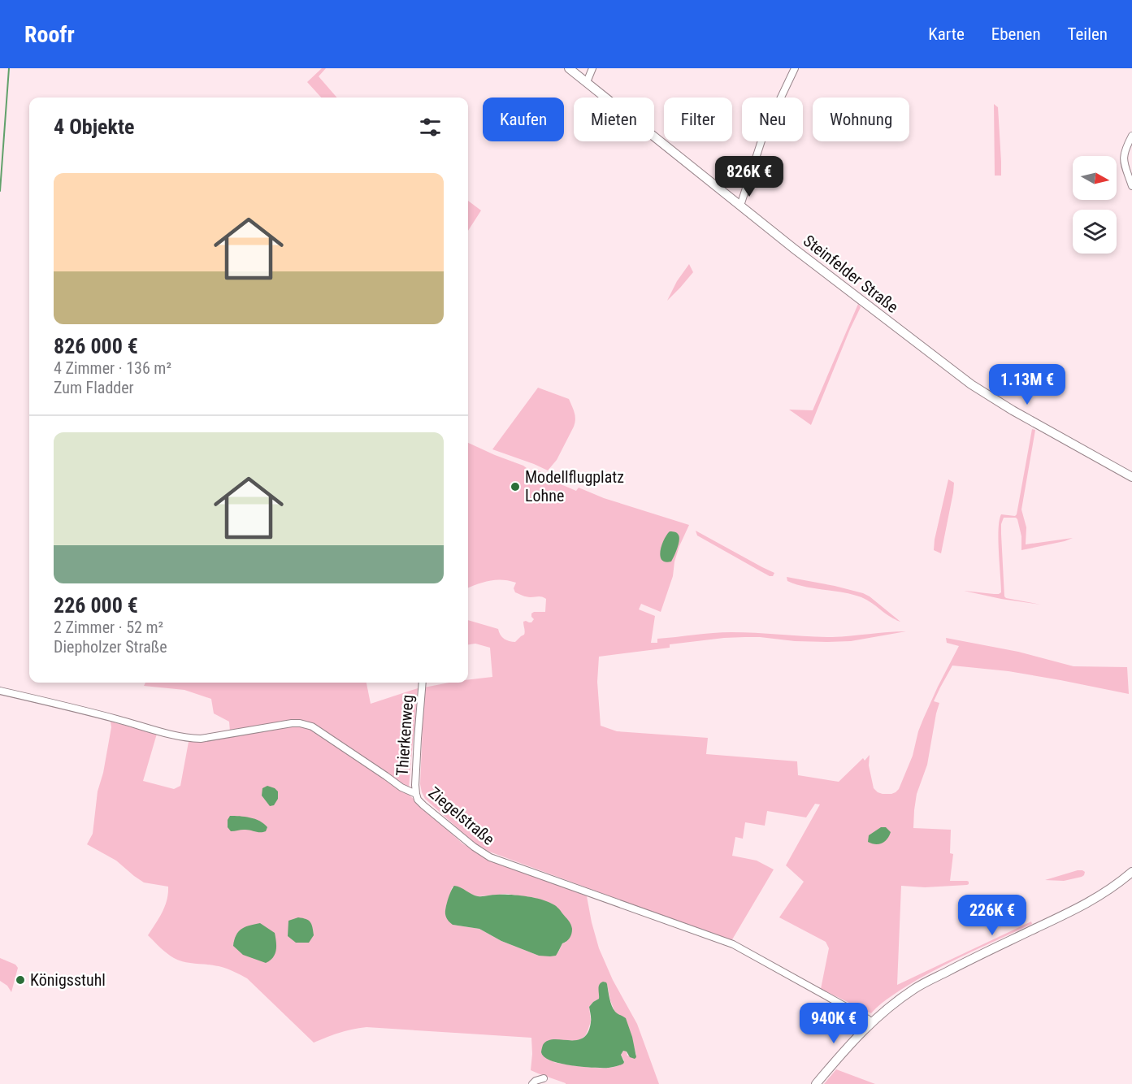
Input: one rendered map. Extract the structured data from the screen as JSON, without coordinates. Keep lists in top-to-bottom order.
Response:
{
  "streets": {
    "main road": ["Steinfelder Straße"],
    "street": ["Thierkenweg", "Ziegelstraße"]
  },
  "crossings": [
    ["Thierkenweg", "Ziegelstraße"]
  ],
  "places": ["Modellflugplatz Lohne", "Königsstuhl"],
  "north": "right",
  "page": {
    "header": "Roofr",
    "nav": ["Karte", "Ebenen", "Teilen"],
    "chip": [
      "Kaufen",
      "Mieten",
      "Filter",
      "Neu",
      "Wohnung"
    ],
    "heading": "4 Objekte",
    "price": [
      "826K €",
      "1.13M €",
      "226K €",
      "940K €"
    ],
    "list": [
      {
        "name": "826 000 €",
        "note": "4 Zimmer · 136 m² · Zum Fladder"
      },
      {
        "name": "226 000 €",
        "note": "2 Zimmer · 52 m² · Diepholzer Straße"
      }
    ]
  }
}
